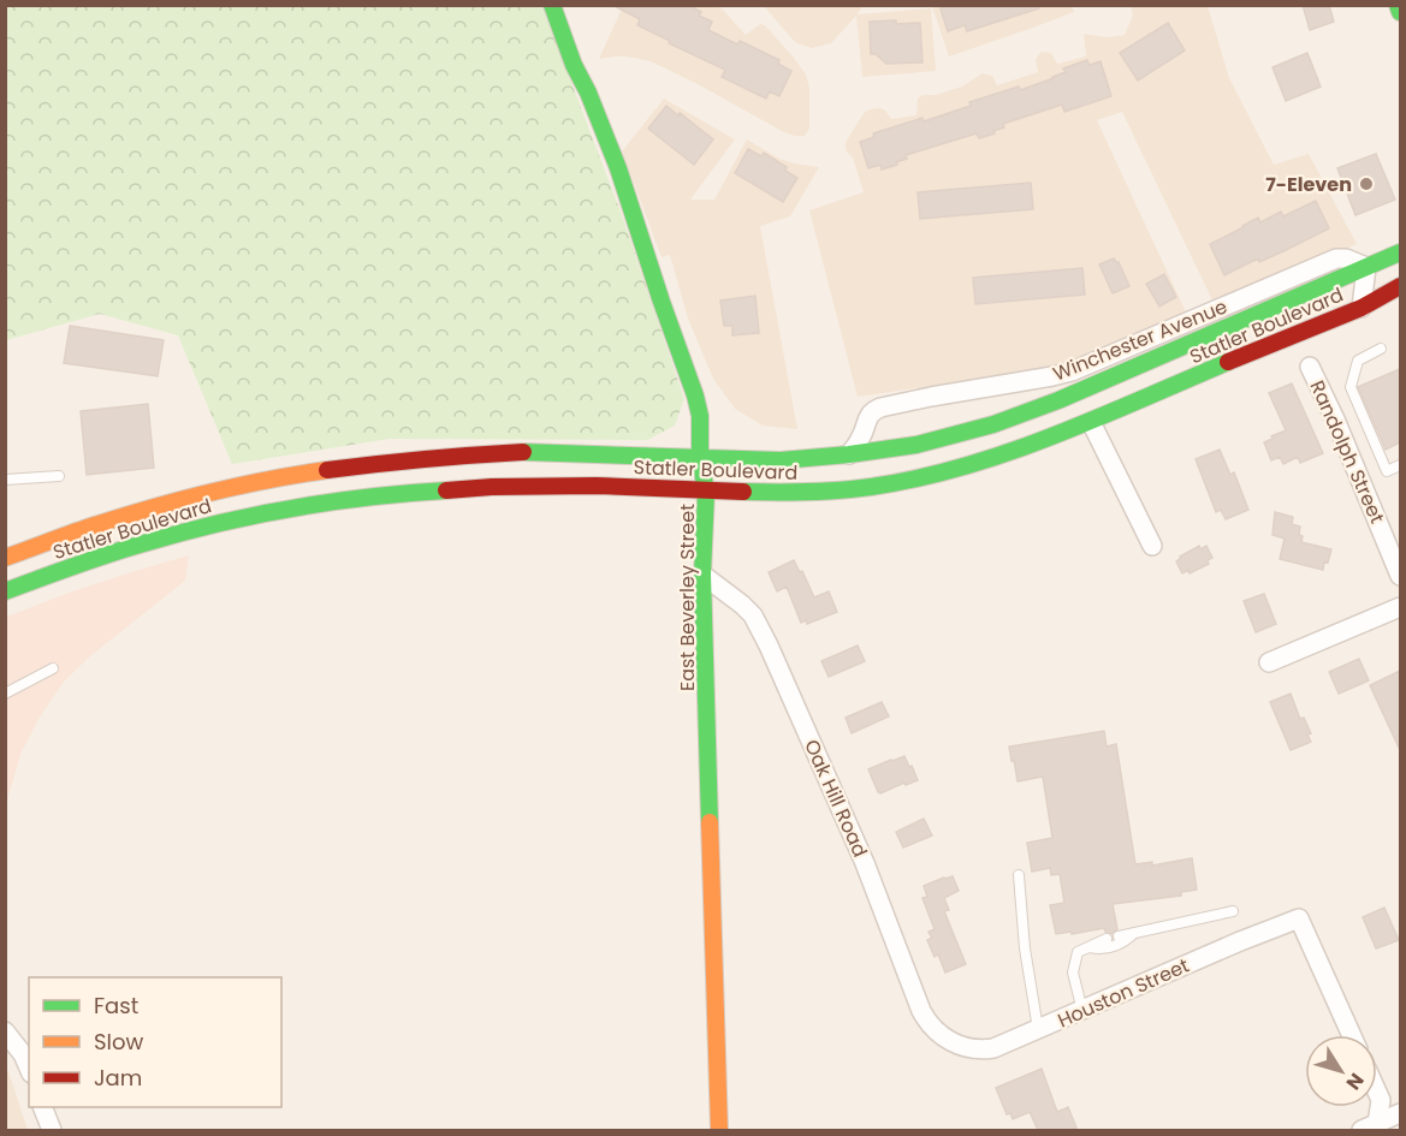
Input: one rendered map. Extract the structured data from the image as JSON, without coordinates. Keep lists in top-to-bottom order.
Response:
{
  "streets": {
    "main road": ["Statler Boulevard", "East Beverley Street"],
    "street": [
      "Winchester Avenue",
      "Randolph Street",
      "Oak Hill Road",
      "Houston Street"
    ]
  },
  "crossings": [
    ["Statler Boulevard", "Winchester Avenue"],
    ["Statler Boulevard", "East Beverley Street"],
    ["East Beverley Street", "Oak Hill Road"],
    ["Oak Hill Road", "Houston Street"]
  ],
  "places": ["7-Eleven"],
  "legend": ["Fast", "Slow", "Jam"],
  "north": "bottom right"
}
